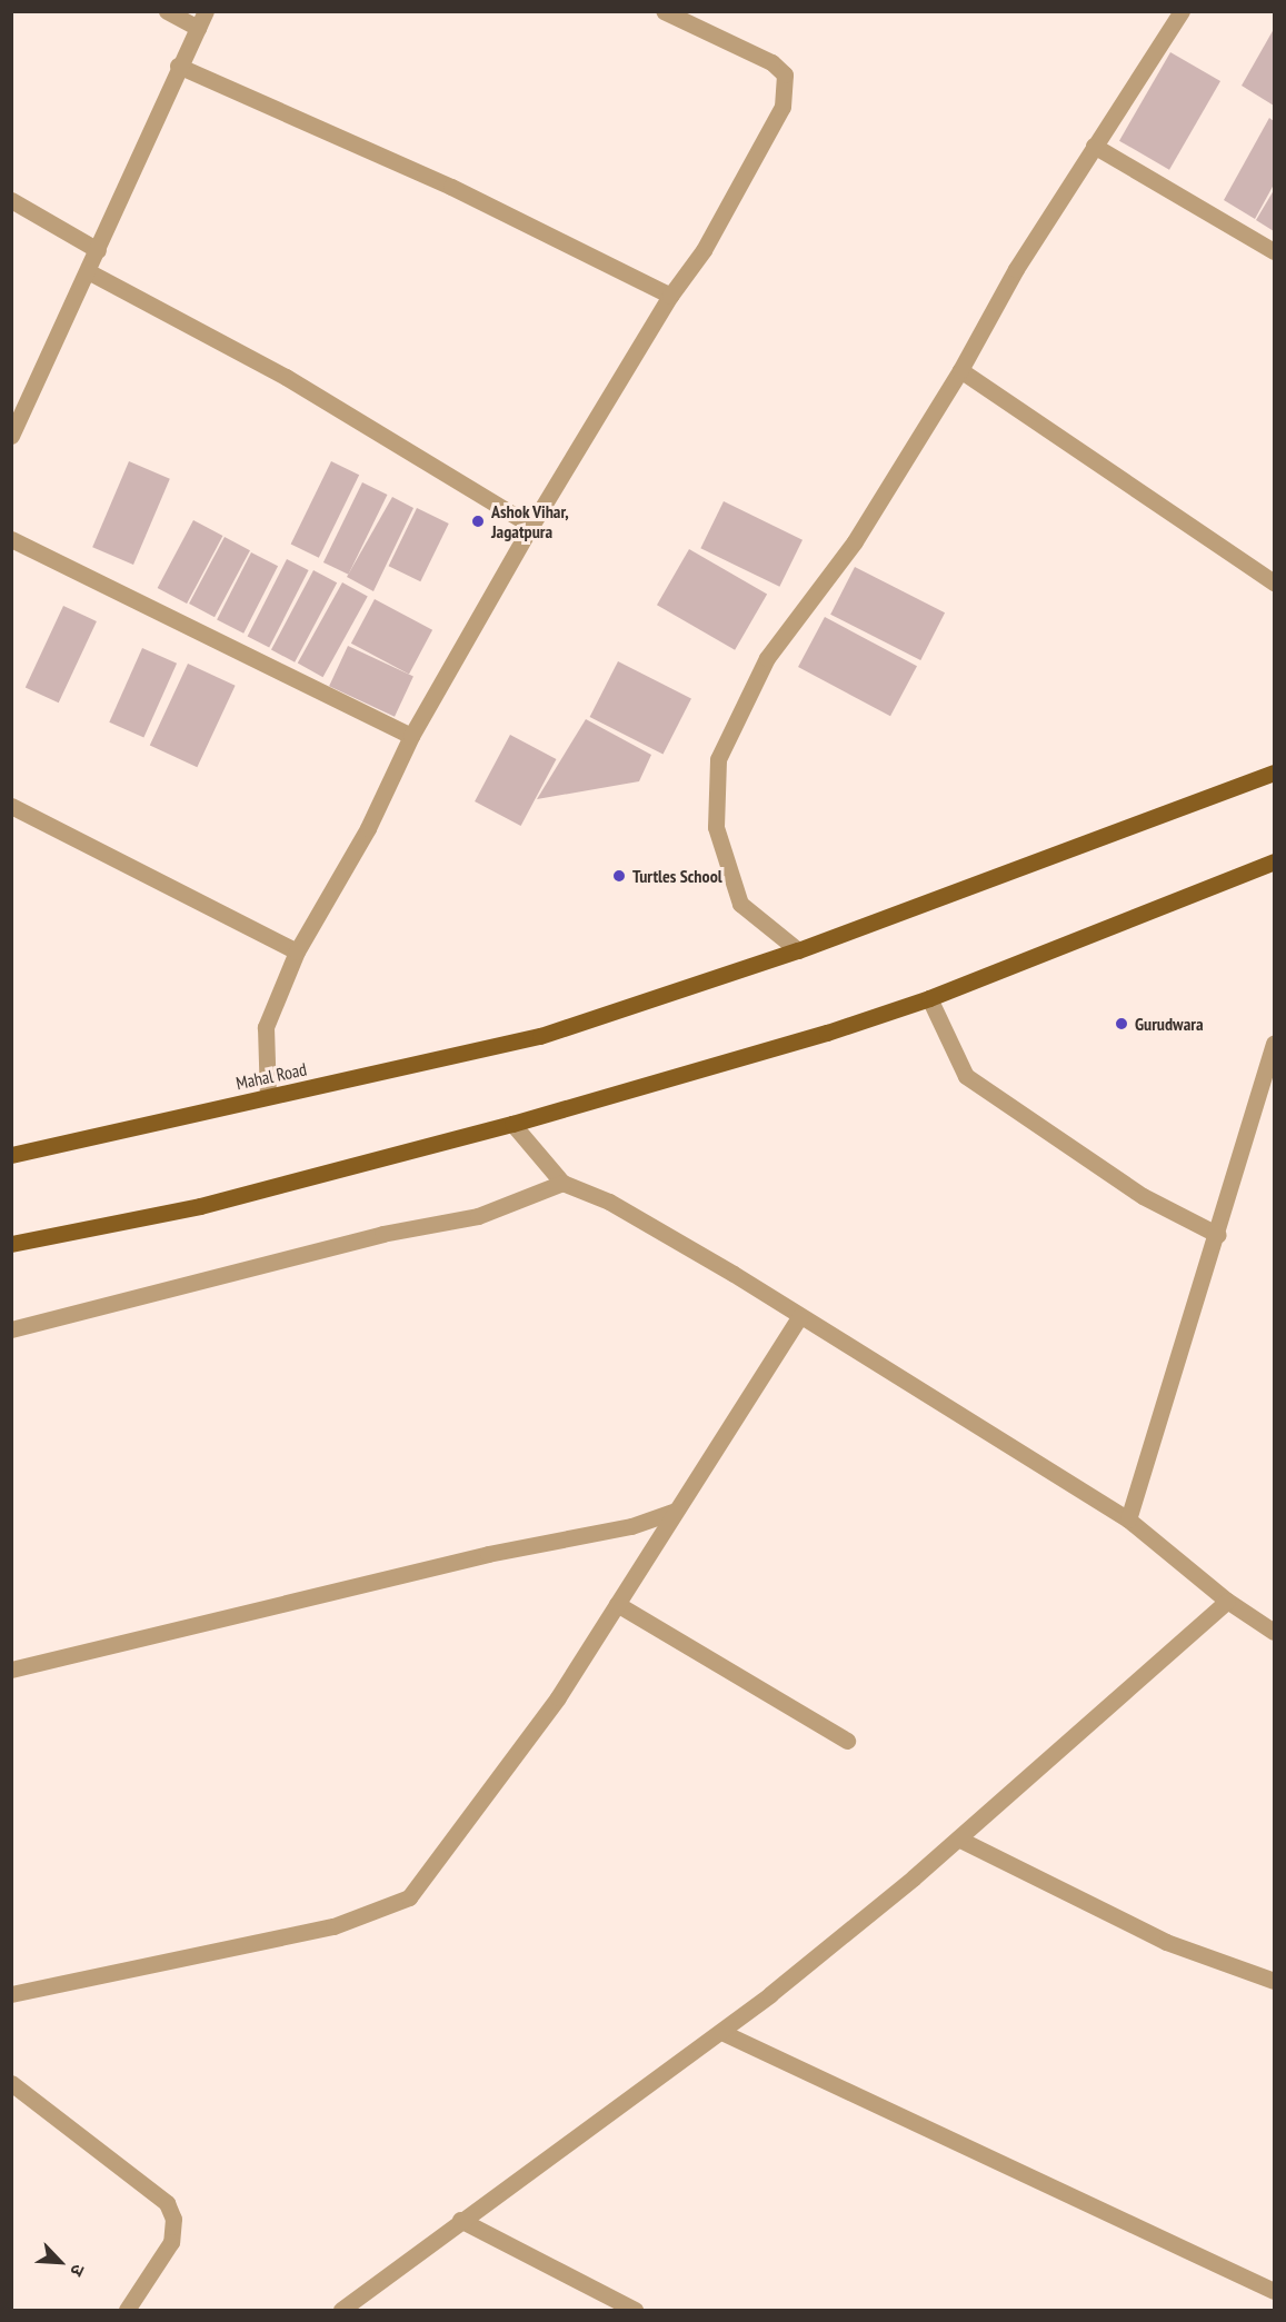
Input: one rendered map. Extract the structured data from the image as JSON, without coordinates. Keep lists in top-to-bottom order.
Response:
{
  "streets": {
    "main road": ["Mahal Road"]
  },
  "places": ["Ashok Vihar, Jagatpura", "Turtles School", "Gurudwara"],
  "north": "bottom right"
}
